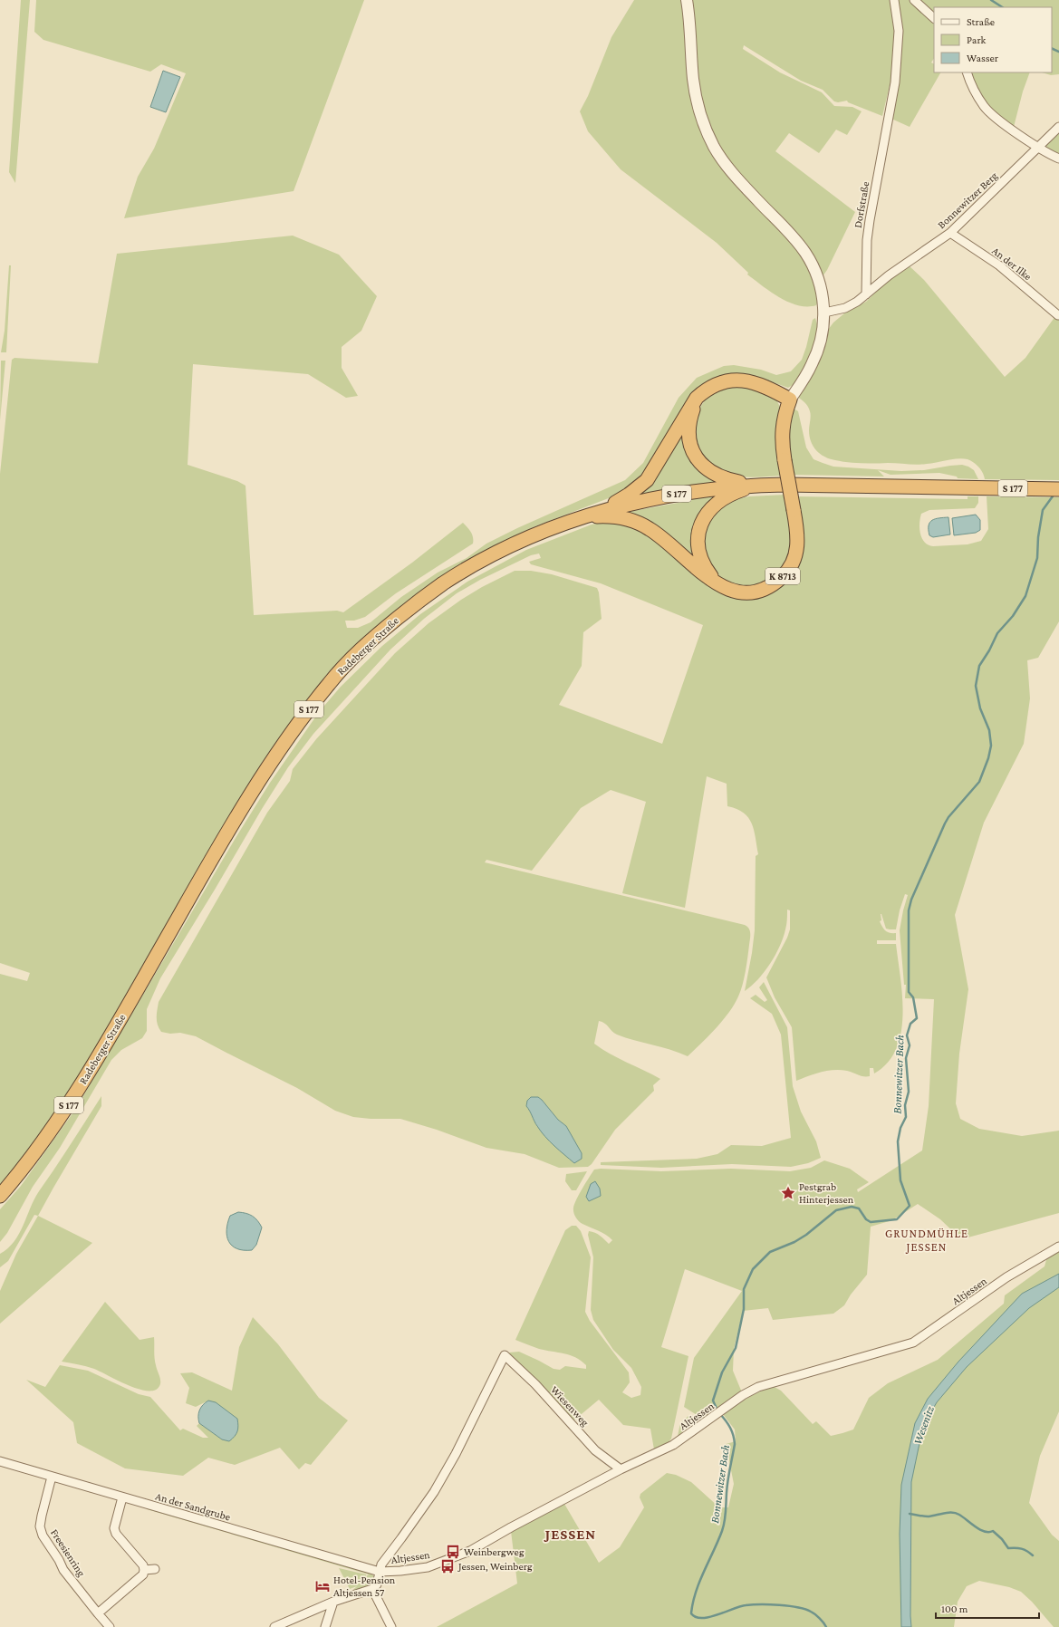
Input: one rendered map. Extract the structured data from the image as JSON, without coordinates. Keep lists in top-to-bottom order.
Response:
{
  "streets": {
    "highway": ["S 177", "K 8713", "Radeberger Straße"],
    "street": [
      "Bonnewitzer Berg",
      "Dorfstraße",
      "An der Ilke",
      "Altjessen",
      "Wiesenweg",
      "An der Sandgrube",
      "Freesienring"
    ]
  },
  "crossings": [
    ["Bonnewitzer Berg", "Dorfstraße"],
    ["Bonnewitzer Berg", "An der Ilke"],
    ["Bonnewitzer Berg", "K 8713"],
    ["S 177", "Radeberger Straße"],
    ["Altjessen", "Wiesenweg"],
    ["Altjessen", "An der Sandgrube"],
    ["Wiesenweg", "An der Sandgrube"],
    ["An der Sandgrube", "Freesienring"]
  ],
  "districts": ["GRUNDMÜHLE JESSEN", "JESSEN"],
  "water": ["Bonnewitzer Bach", "Wesenitz"],
  "places": {
    "place": ["Pestgrab Hinterjessen"],
    "bus stop": ["Weinbergweg", "Jessen, Weinberg"],
    "hotel": ["Hotel-Pension Altjessen 57"]
  },
  "legend": ["Straße", "Park", "Wasser"],
  "scale_bar": "100 m"
}
